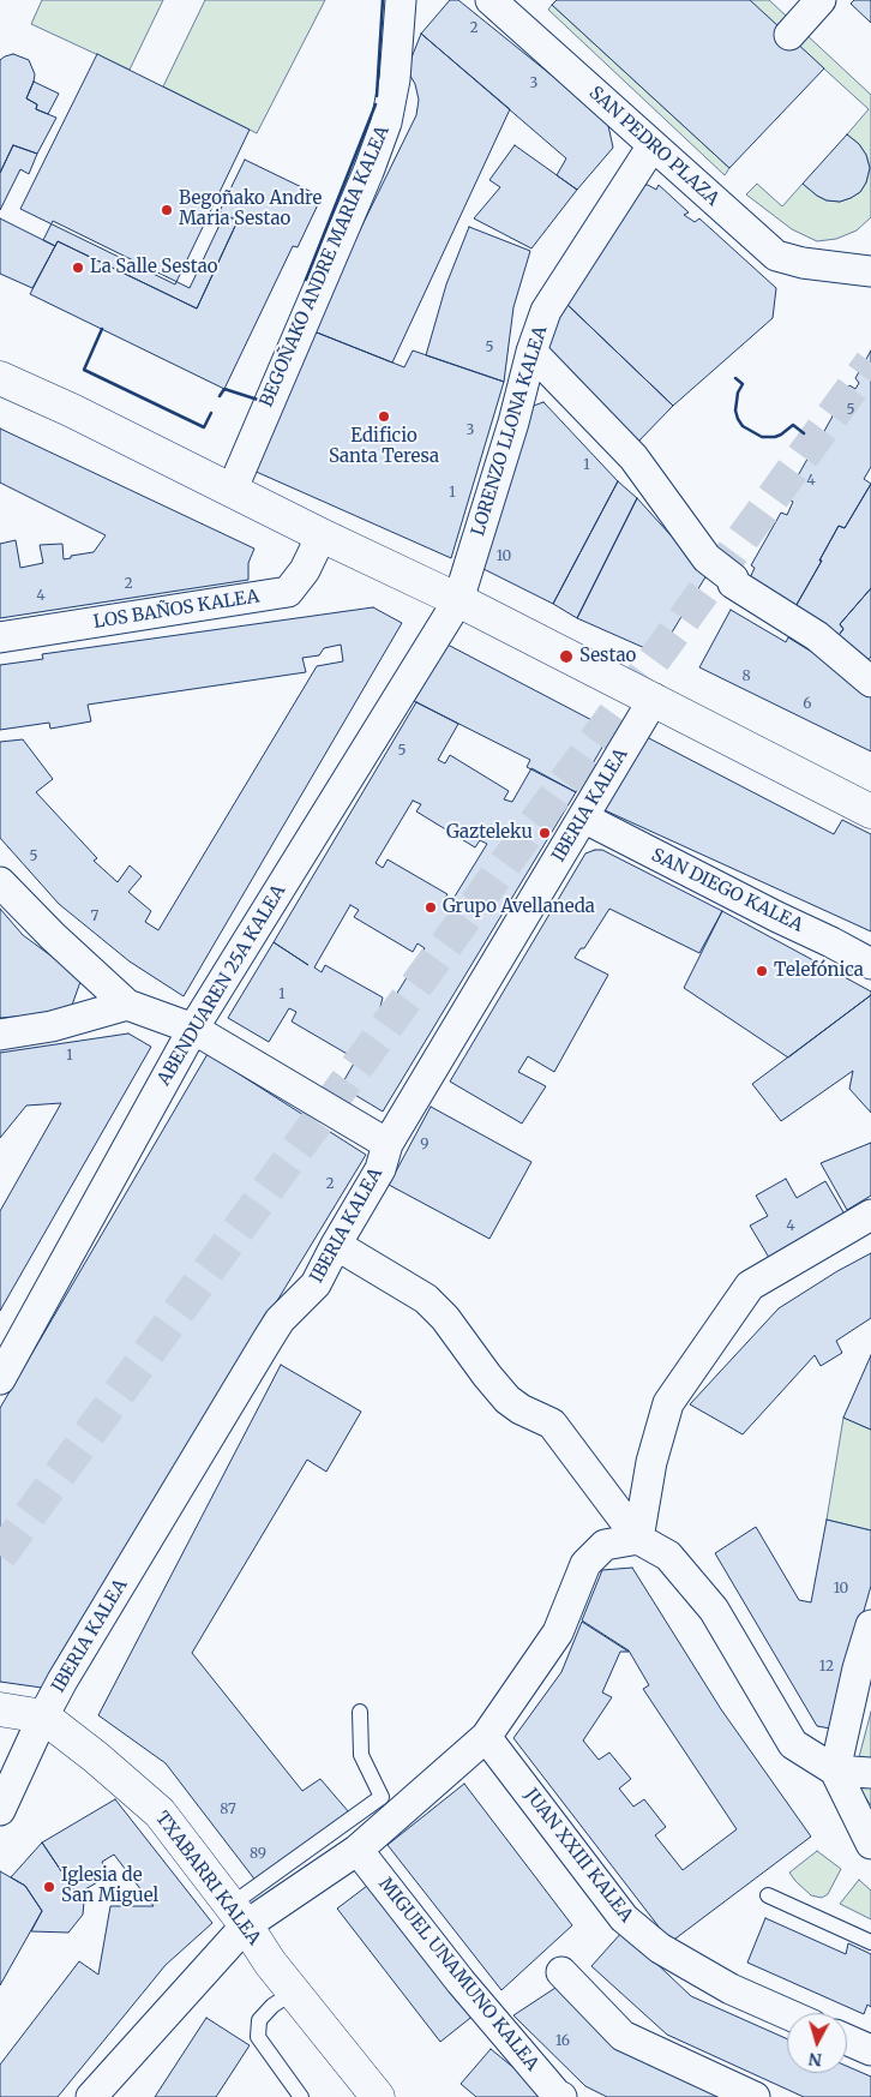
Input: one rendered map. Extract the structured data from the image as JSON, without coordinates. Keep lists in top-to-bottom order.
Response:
{
  "streets": {
    "street": [
      "SAN PEDRO PLAZA",
      "BEGOÑAKO ANDRE MARIA KALEA",
      "LORENZO LLONA KALEA",
      "LOS BAÑOS KALEA",
      "IBERIA KALEA",
      "SAN DIEGO KALEA",
      "ABENDUAREN 25A KALEA",
      "JUAN XXIII KALEA",
      "TXABARRI KALEA",
      "MIGUEL UNAMUNO KALEA"
    ]
  },
  "crossings": [
    ["SAN PEDRO PLAZA", "LORENZO LLONA KALEA"],
    ["LORENZO LLONA KALEA", "ABENDUAREN 25A KALEA"],
    ["IBERIA KALEA", "SAN DIEGO KALEA"],
    ["IBERIA KALEA", "TXABARRI KALEA"]
  ],
  "places": [
    "Begoñako Andre Maria Sestao",
    "La Salle Sestao",
    "Edificio Santa Teresa",
    "Sestao",
    "Gazteleku",
    "Grupo Avellaneda",
    "Telefónica",
    "Iglesia de San Miguel"
  ],
  "house_numbers": [
    "2",
    "3",
    "5",
    "5",
    "3",
    "1",
    "4",
    "1",
    "10",
    "2",
    "4",
    "8",
    "6",
    "5",
    "5",
    "7",
    "1",
    "1",
    "9",
    "2",
    "4",
    "10",
    "12",
    "87",
    "89",
    "16"
  ],
  "north": "bottom"
}
